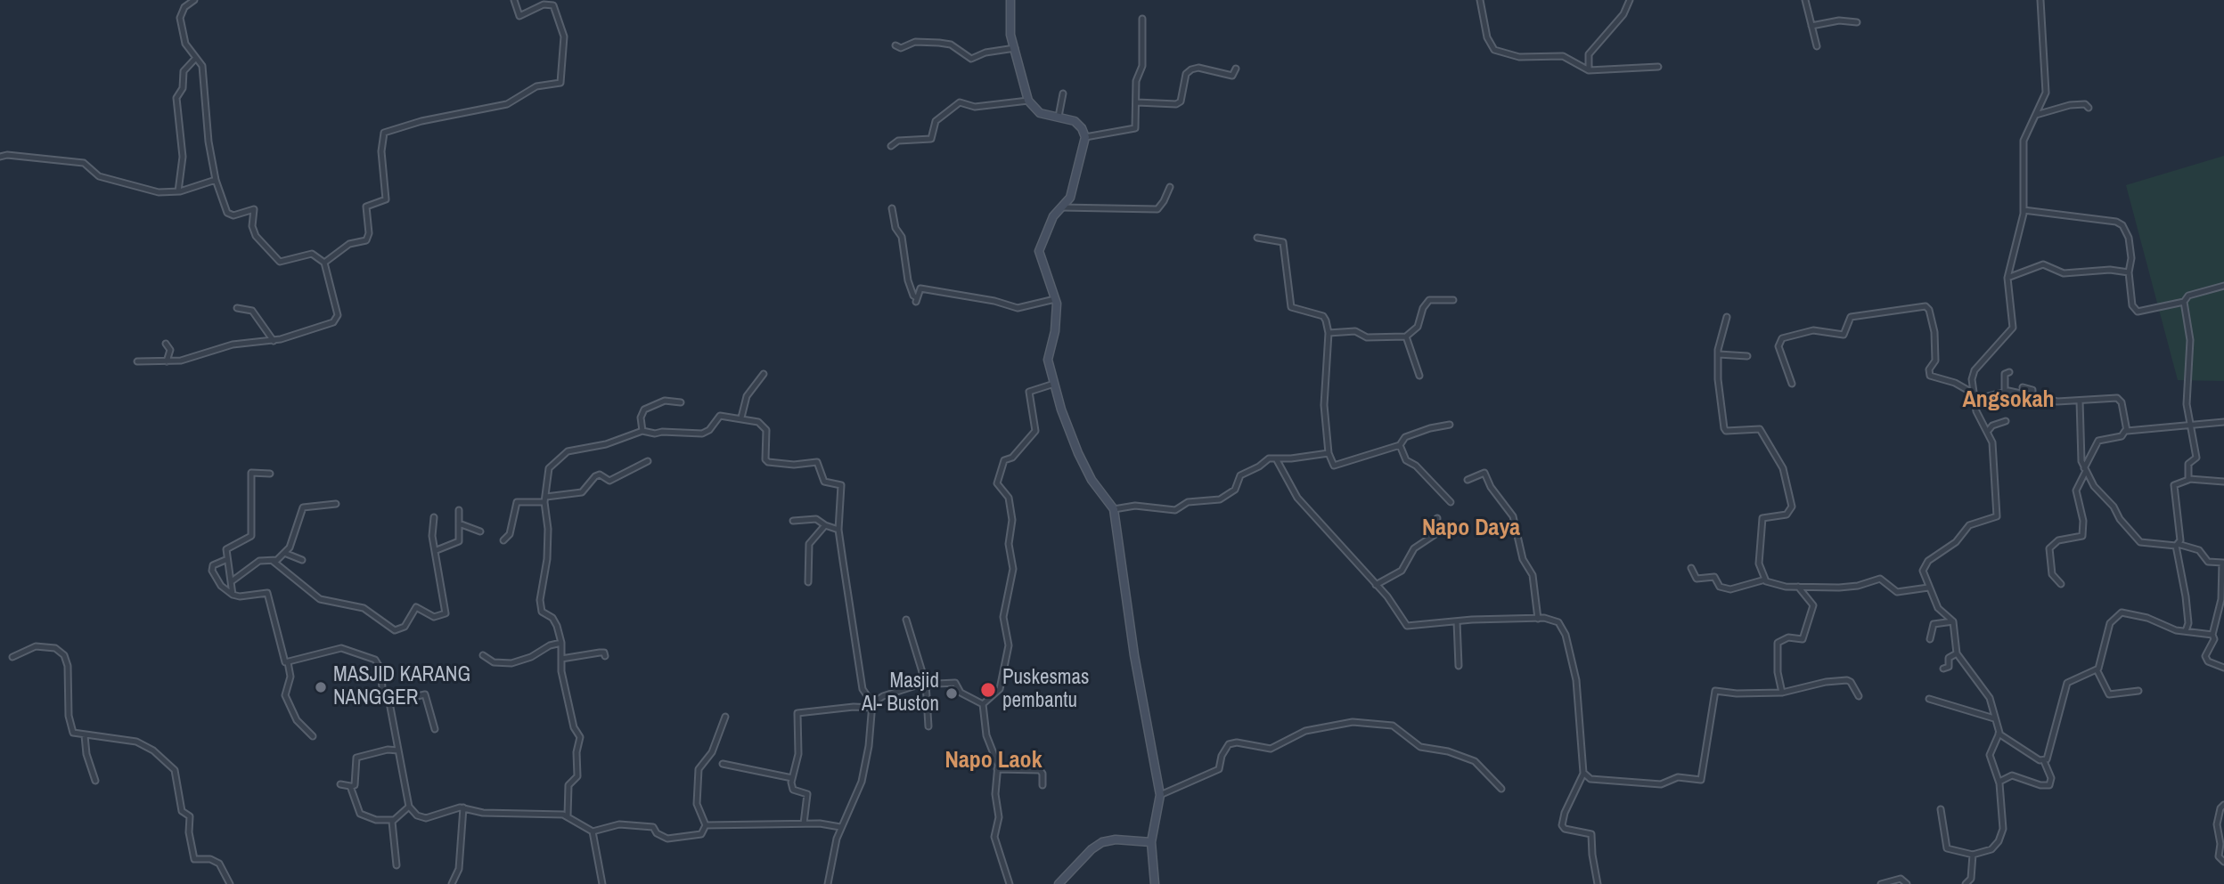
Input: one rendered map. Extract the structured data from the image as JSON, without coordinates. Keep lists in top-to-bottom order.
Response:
{
  "districts": ["Angsokah", "Napo Daya", "Napo Laok"],
  "places": ["MASJID KARANG NANGGER", "Puskesmas pembantu", "Masjid Al- Buston"]
}
